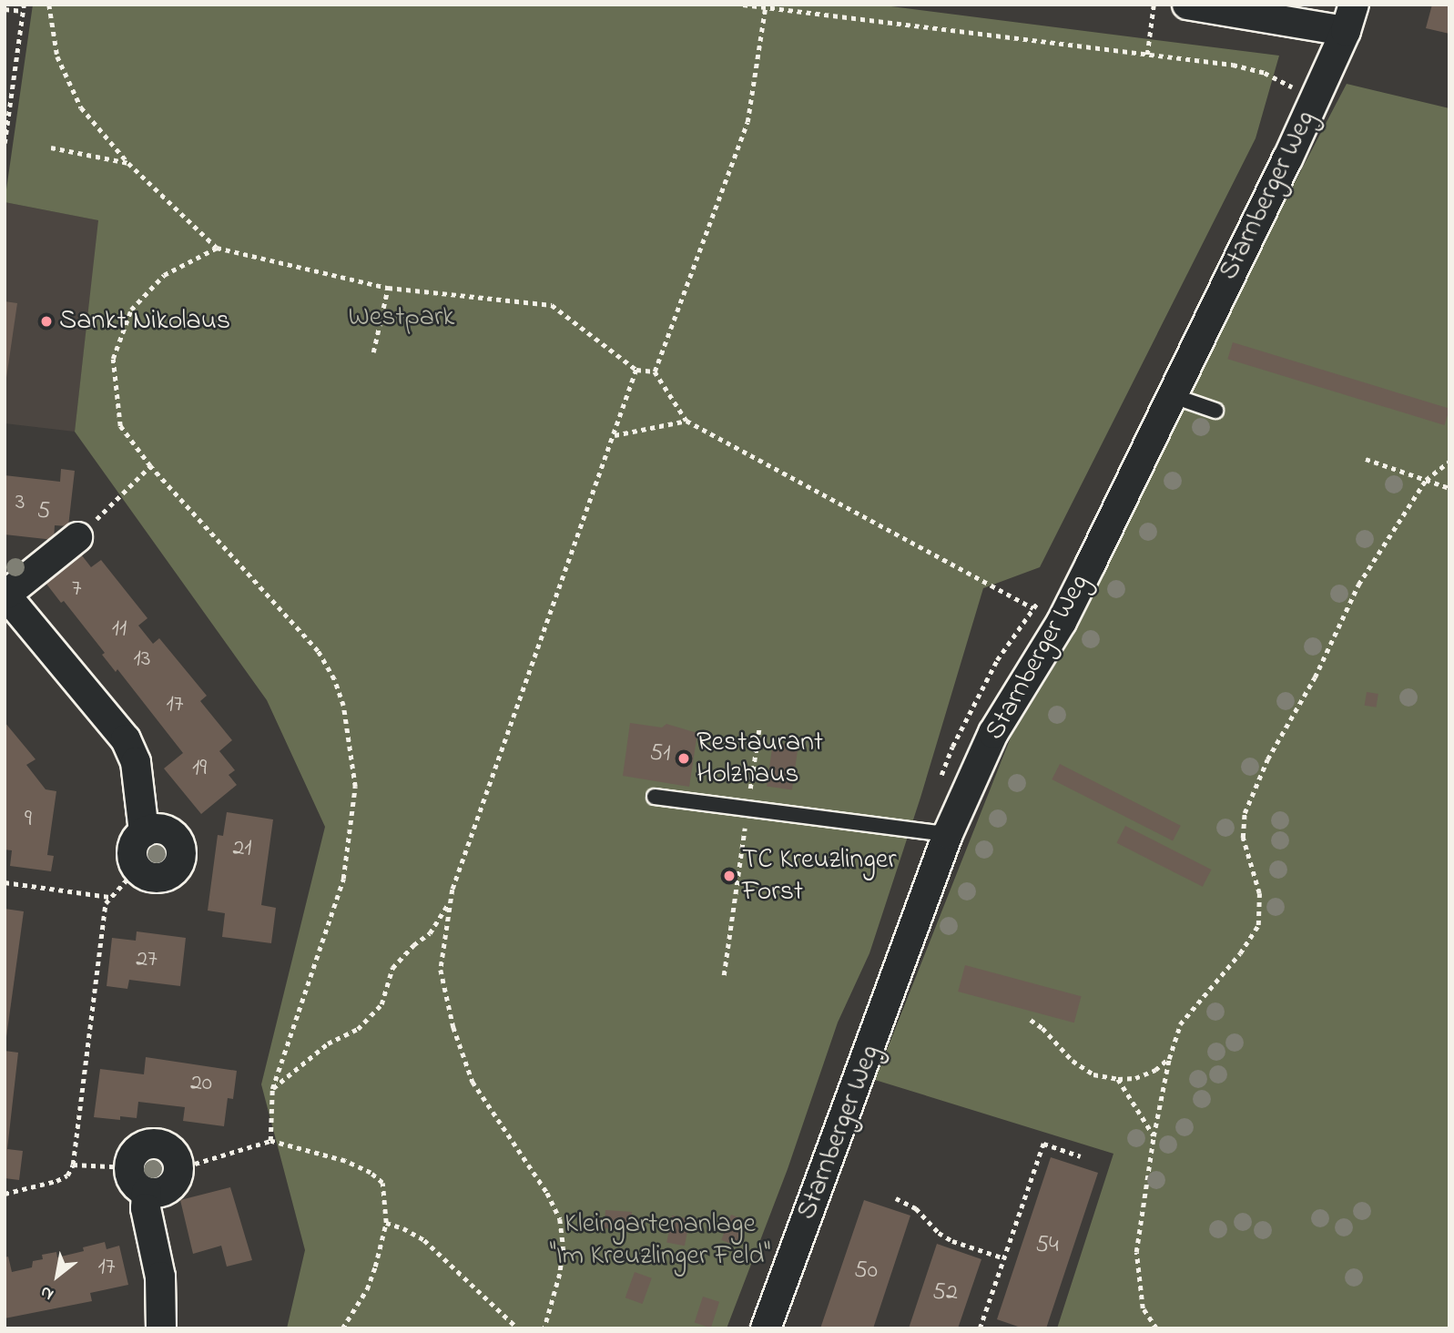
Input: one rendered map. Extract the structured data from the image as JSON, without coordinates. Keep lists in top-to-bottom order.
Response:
{
  "streets": {
    "street": ["Starnberger Weg"]
  },
  "parks": ["Westpark", "Kleingartenanlage \"Im Kreuzlinger Feld\""],
  "places": ["Sankt Nikolaus", "Restaurant Holzhaus", "TC Kreuzlinger Forst"],
  "house_numbers": [
    "3",
    "5",
    "7",
    "11",
    "13",
    "17",
    "51",
    "19",
    "9",
    "21",
    "27",
    "20",
    "54",
    "17",
    "50",
    "52"
  ],
  "north": "bottom left"
}
